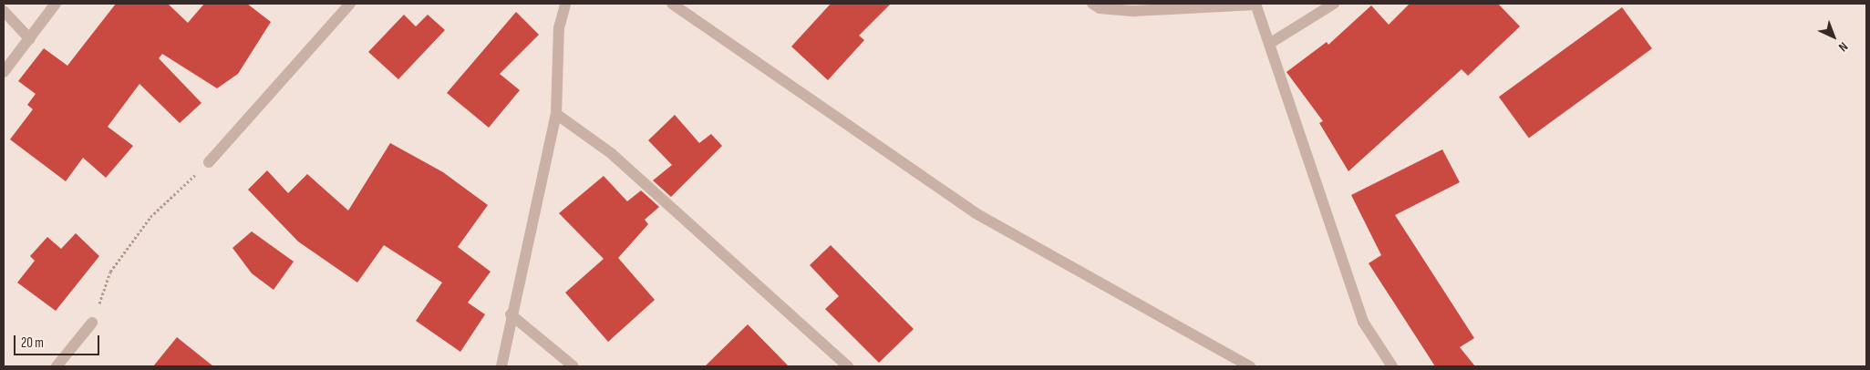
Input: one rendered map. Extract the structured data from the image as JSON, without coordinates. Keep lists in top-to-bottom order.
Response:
{
  "scale_bar": "20 m",
  "north": "bottom right"
}
